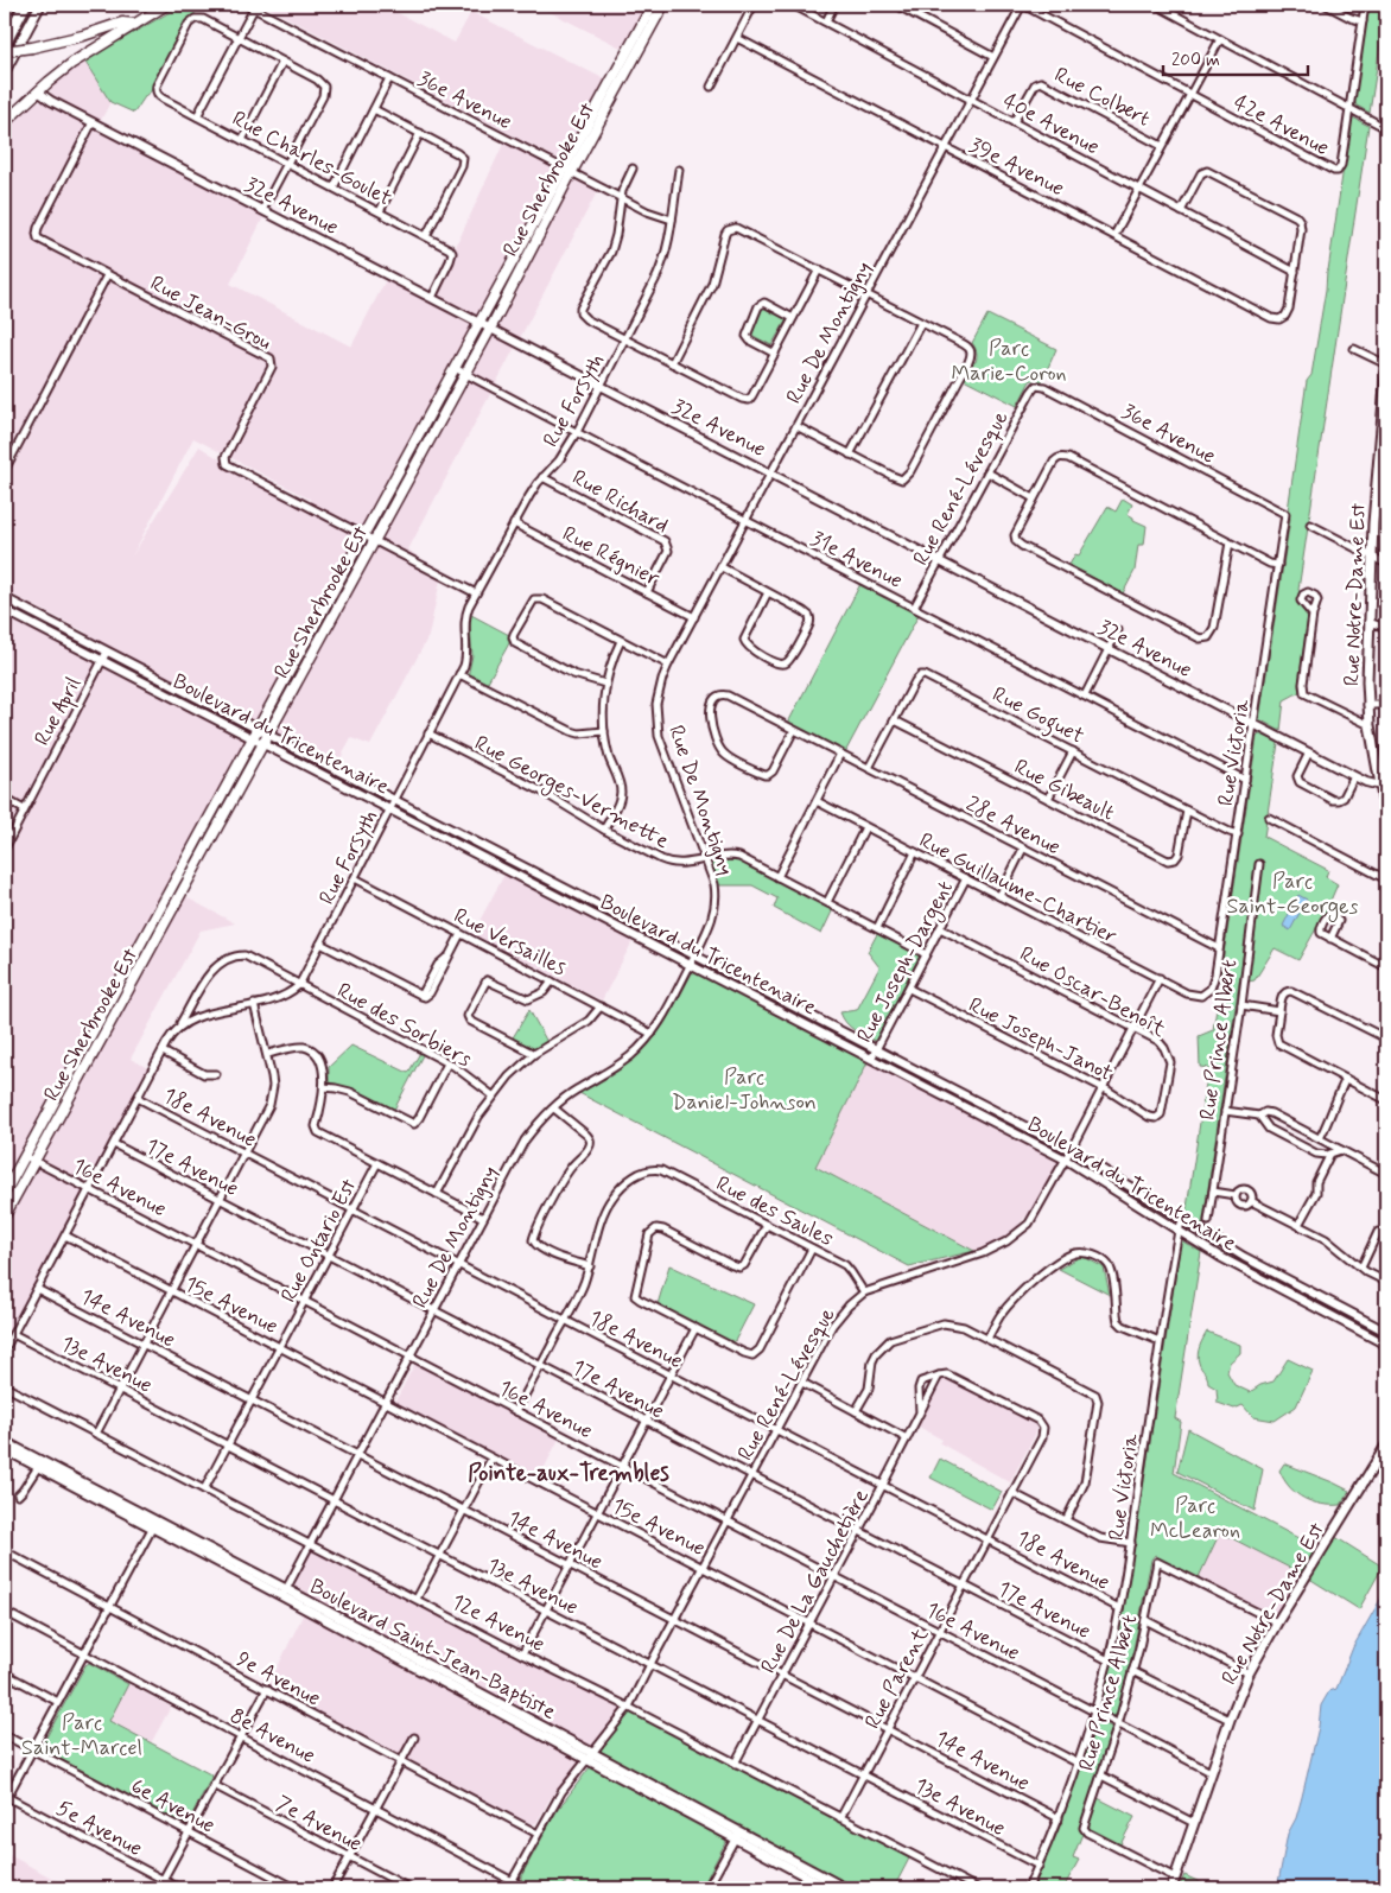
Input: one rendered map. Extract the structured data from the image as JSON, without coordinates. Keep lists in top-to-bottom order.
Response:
{
  "streets": {
    "main road": ["Rue Sherbrooke Est", "Rue Notre-Dame Est", "Boulevard Saint-Jean-Baptiste"],
    "street": [
      "Rue Colbert",
      "36e Avenue",
      "40e Avenue",
      "42e Avenue",
      "Rue Charles-Goulet",
      "39e Avenue",
      "32e Avenue",
      "Rue Jean-Grou",
      "Rue De Montigny",
      "Rue Forsyth",
      "Rue René-Lévesque",
      "Rue Richard",
      "Rue Régnier",
      "31e Avenue",
      "Rue April",
      "Rue Goguet",
      "Boulevard du Tricentenaire",
      "Rue Victoria",
      "Rue Gibeault",
      "Rue Georges-Vermette",
      "28e Avenue",
      "Rue Guillaume-Chartier",
      "Rue Versailles",
      "Rue Joseph-Dargent",
      "Rue Oscar-Benoît",
      "Rue des Sorbiers",
      "Rue Joseph-Janot",
      "Rue Prince Albert",
      "18e Avenue",
      "17e Avenue",
      "16e Avenue",
      "Rue des Saules",
      "Rue Ontario Est",
      "15e Avenue",
      "14e Avenue",
      "13e Avenue",
      "Rue De La Gauchetière",
      "12e Avenue",
      "9e Avenue",
      "Rue Parent",
      "8e Avenue",
      "6e Avenue",
      "7e Avenue",
      "5e Avenue"
    ]
  },
  "crossings": [
    ["Rue Colbert", "40e Avenue"],
    ["36e Avenue", "Rue Sherbrooke Est"],
    ["36e Avenue", "Rue Forsyth"],
    ["36e Avenue", "Rue René-Lévesque"],
    ["36e Avenue", "Rue Victoria"],
    ["40e Avenue", "39e Avenue"],
    ["40e Avenue", "Rue De Montigny"],
    ["42e Avenue", "Rue De Montigny"],
    ["Rue Charles-Goulet", "32e Avenue"],
    ["39e Avenue", "Rue De Montigny"],
    ["Rue Sherbrooke Est", "32e Avenue"],
    ["Rue Sherbrooke Est", "Rue Jean-Grou"],
    ["Rue Sherbrooke Est", "31e Avenue"],
    ["Rue Sherbrooke Est", "Boulevard du Tricentenaire"],
    ["Rue Sherbrooke Est", "16e Avenue"],
    ["32e Avenue", "Rue Jean-Grou"],
    ["32e Avenue", "Rue De Montigny"],
    ["32e Avenue", "Rue Forsyth"],
    ["32e Avenue", "Rue René-Lévesque"],
    ["32e Avenue", "Rue Notre-Dame Est"],
    ["32e Avenue", "Rue Victoria"],
    ["Rue De Montigny", "Rue Régnier"],
    ["Rue De Montigny", "31e Avenue"],
    ["Rue De Montigny", "Boulevard du Tricentenaire"],
    ["Rue De Montigny", "Rue Georges-Vermette"],
    ["Rue De Montigny", "Rue Versailles"],
    ["Rue De Montigny", "18e Avenue"],
    ["Rue De Montigny", "17e Avenue"],
    ["Rue De Montigny", "16e Avenue"],
    ["Rue De Montigny", "15e Avenue"],
    ["Rue De Montigny", "14e Avenue"],
    ["Rue De Montigny", "13e Avenue"],
    ["Rue De Montigny", "12e Avenue"],
    ["Rue De Montigny", "Boulevard Saint-Jean-Baptiste"],
    ["Rue Forsyth", "Rue Richard"],
    ["Rue Forsyth", "Rue Régnier"],
    ["Rue Forsyth", "31e Avenue"],
    ["Rue Forsyth", "Boulevard du Tricentenaire"],
    ["Rue Forsyth", "Rue Georges-Vermette"],
    ["Rue Forsyth", "Rue Versailles"],
    ["Rue Forsyth", "Rue des Sorbiers"],
    ["Rue René-Lévesque", "31e Avenue"],
    ["Rue René-Lévesque", "Boulevard du Tricentenaire"],
    ["Rue René-Lévesque", "Rue Guillaume-Chartier"],
    ["Rue René-Lévesque", "Rue Oscar-Benoît"],
    ["Rue René-Lévesque", "Rue Joseph-Janot"],
    ["Rue René-Lévesque", "18e Avenue"],
    ["Rue René-Lévesque", "17e Avenue"],
    ["Rue René-Lévesque", "16e Avenue"],
    ["Rue René-Lévesque", "Rue des Saules"],
    ["Rue René-Lévesque", "15e Avenue"],
    ["Rue René-Lévesque", "14e Avenue"],
    ["Rue René-Lévesque", "13e Avenue"],
    ["Rue René-Lévesque", "12e Avenue"],
    ["Rue René-Lévesque", "Boulevard Saint-Jean-Baptiste"],
    ["Rue René-Lévesque", "9e Avenue"],
    ["Rue René-Lévesque", "8e Avenue"],
    ["Rue Richard", "Rue Régnier"],
    ["31e Avenue", "Rue Victoria"],
    ["Rue Notre-Dame Est", "Rue Prince Albert"],
    ["Rue Notre-Dame Est", "16e Avenue"],
    ["Rue April", "Boulevard du Tricentenaire"],
    ["Rue Goguet", "Rue Victoria"],
    ["Rue Goguet", "Rue Gibeault"],
    ["Rue Goguet", "28e Avenue"],
    ["Boulevard du Tricentenaire", "Rue Victoria"],
    ["Boulevard du Tricentenaire", "Rue Joseph-Dargent"],
    ["Rue Victoria", "28e Avenue"],
    ["Rue Victoria", "Rue Guillaume-Chartier"],
    ["Rue Victoria", "18e Avenue"],
    ["Rue Victoria", "17e Avenue"],
    ["Rue Victoria", "16e Avenue"],
    ["Rue Victoria", "15e Avenue"],
    ["Rue Victoria", "14e Avenue"],
    ["Rue Victoria", "13e Avenue"],
    ["Rue Georges-Vermette", "Rue Joseph-Dargent"],
    ["Rue Guillaume-Chartier", "Rue Joseph-Dargent"],
    ["Rue Joseph-Dargent", "Rue Oscar-Benoît"],
    ["Rue Joseph-Dargent", "Rue Joseph-Janot"],
    ["Rue Oscar-Benoît", "Rue Joseph-Janot"],
    ["Rue Prince Albert", "16e Avenue"],
    ["18e Avenue", "Rue Ontario Est"],
    ["18e Avenue", "Rue De La Gauchetière"],
    ["18e Avenue", "Rue Parent"],
    ["17e Avenue", "Rue Ontario Est"],
    ["17e Avenue", "Rue De La Gauchetière"],
    ["17e Avenue", "Rue Parent"],
    ["16e Avenue", "Rue Ontario Est"],
    ["16e Avenue", "Rue De La Gauchetière"],
    ["16e Avenue", "Rue Parent"],
    ["Rue Ontario Est", "15e Avenue"],
    ["Rue Ontario Est", "14e Avenue"],
    ["Rue Ontario Est", "13e Avenue"],
    ["Rue Ontario Est", "12e Avenue"],
    ["15e Avenue", "Rue De La Gauchetière"],
    ["15e Avenue", "Rue Parent"],
    ["14e Avenue", "Rue De La Gauchetière"],
    ["14e Avenue", "Rue Parent"],
    ["13e Avenue", "Rue De La Gauchetière"],
    ["13e Avenue", "Rue Parent"],
    ["Rue De La Gauchetière", "12e Avenue"],
    ["Rue De La Gauchetière", "Rue Parent"],
    ["12e Avenue", "Rue Parent"]
  ],
  "districts": ["Pointe-aux-Trembles"],
  "parks": [
    "Parc Marie-Coron",
    "Parc Saint-Georges",
    "Parc Daniel-Johnson",
    "Parc McLearon",
    "Parc Saint-Marcel"
  ],
  "scale_bar": "200 m"
}
